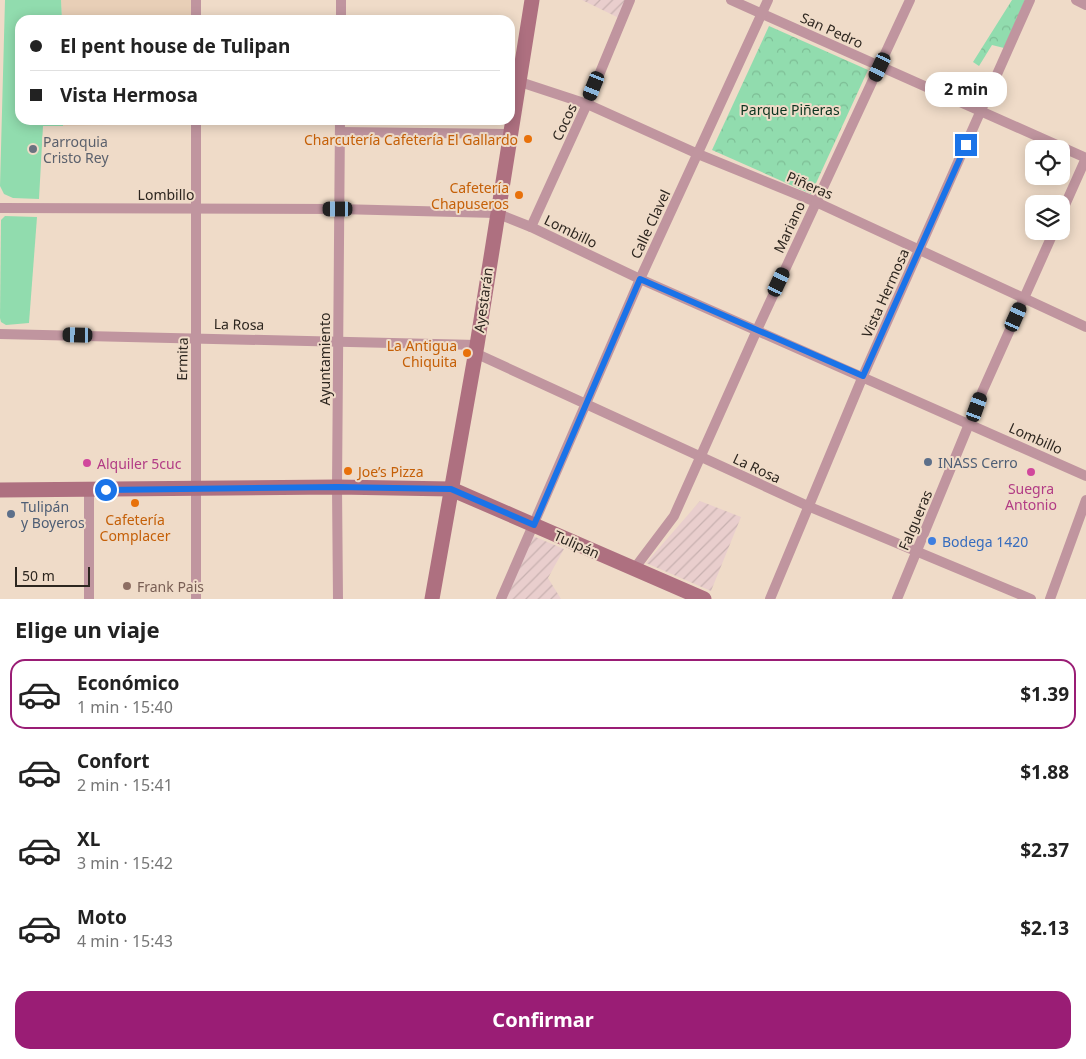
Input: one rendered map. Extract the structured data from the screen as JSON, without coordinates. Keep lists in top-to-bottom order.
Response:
{
  "streets": {
    "street": [
      "San Pedro",
      "Cocos",
      "Piñeras",
      "Lombillo",
      "Calle Clavel",
      "Mariano",
      "Vista Hermosa",
      "Ayestarán",
      "La Rosa",
      "Ermita",
      "Ayuntamiento",
      "Falgueras",
      "Tulipán"
    ]
  },
  "crossings": [
    ["San Pedro", "Calle Clavel"],
    ["San Pedro", "Mariano"],
    ["San Pedro", "Vista Hermosa"],
    ["Cocos", "Piñeras"],
    ["Cocos", "Lombillo"],
    ["Piñeras", "Calle Clavel"],
    ["Piñeras", "Mariano"],
    ["Piñeras", "Vista Hermosa"],
    ["Piñeras", "Ayestarán"],
    ["Piñeras", "Falgueras"],
    ["Lombillo", "Calle Clavel"],
    ["Lombillo", "Mariano"],
    ["Lombillo", "Vista Hermosa"],
    ["Lombillo", "Ayestarán"],
    ["Lombillo", "Ermita"],
    ["Lombillo", "Ayuntamiento"],
    ["Lombillo", "Falgueras"],
    ["Calle Clavel", "La Rosa"],
    ["Calle Clavel", "Tulipán"],
    ["Mariano", "La Rosa"],
    ["Mariano", "Tulipán"],
    ["Vista Hermosa", "La Rosa"],
    ["Ayestarán", "La Rosa"],
    ["Ayestarán", "Tulipán"],
    ["La Rosa", "Ermita"],
    ["La Rosa", "Ayuntamiento"],
    ["La Rosa", "Falgueras"],
    ["Ermita", "Tulipán"],
    ["Ayuntamiento", "Tulipán"]
  ],
  "parks": ["Parque Piñeras"],
  "places": [
    "Charcutería Cafetería El Gallardo",
    "Parroquia Cristo Rey",
    "Cafetería Chapuseros",
    "La Antigua Chiquita",
    "INASS Cerro",
    "Alquiler 5cuc",
    "Joe’s Pizza",
    "Suegra Antonio",
    "Cafetería Complacer",
    "Tulipán y Boyeros",
    "Bodega 1420",
    "Frank Pais"
  ],
  "scale_bar": "50 m",
  "page": {
    "banner": ["El pent house de Tulipan", "Vista Hermosa"],
    "bubble": "2 min",
    "scale": "50 m",
    "heading": "Elige un viaje",
    "list": [
      {
        "name": "Económico",
        "note": "1 min · 15:40",
        "value": "$1.39"
      },
      {
        "name": "Confort",
        "note": "2 min · 15:41",
        "value": "$1.88"
      },
      {
        "name": "XL",
        "note": "3 min · 15:42",
        "value": "$2.37"
      },
      {
        "name": "Moto",
        "note": "4 min · 15:43",
        "value": "$2.13"
      }
    ],
    "buttons": "Confirmar"
  }
}
